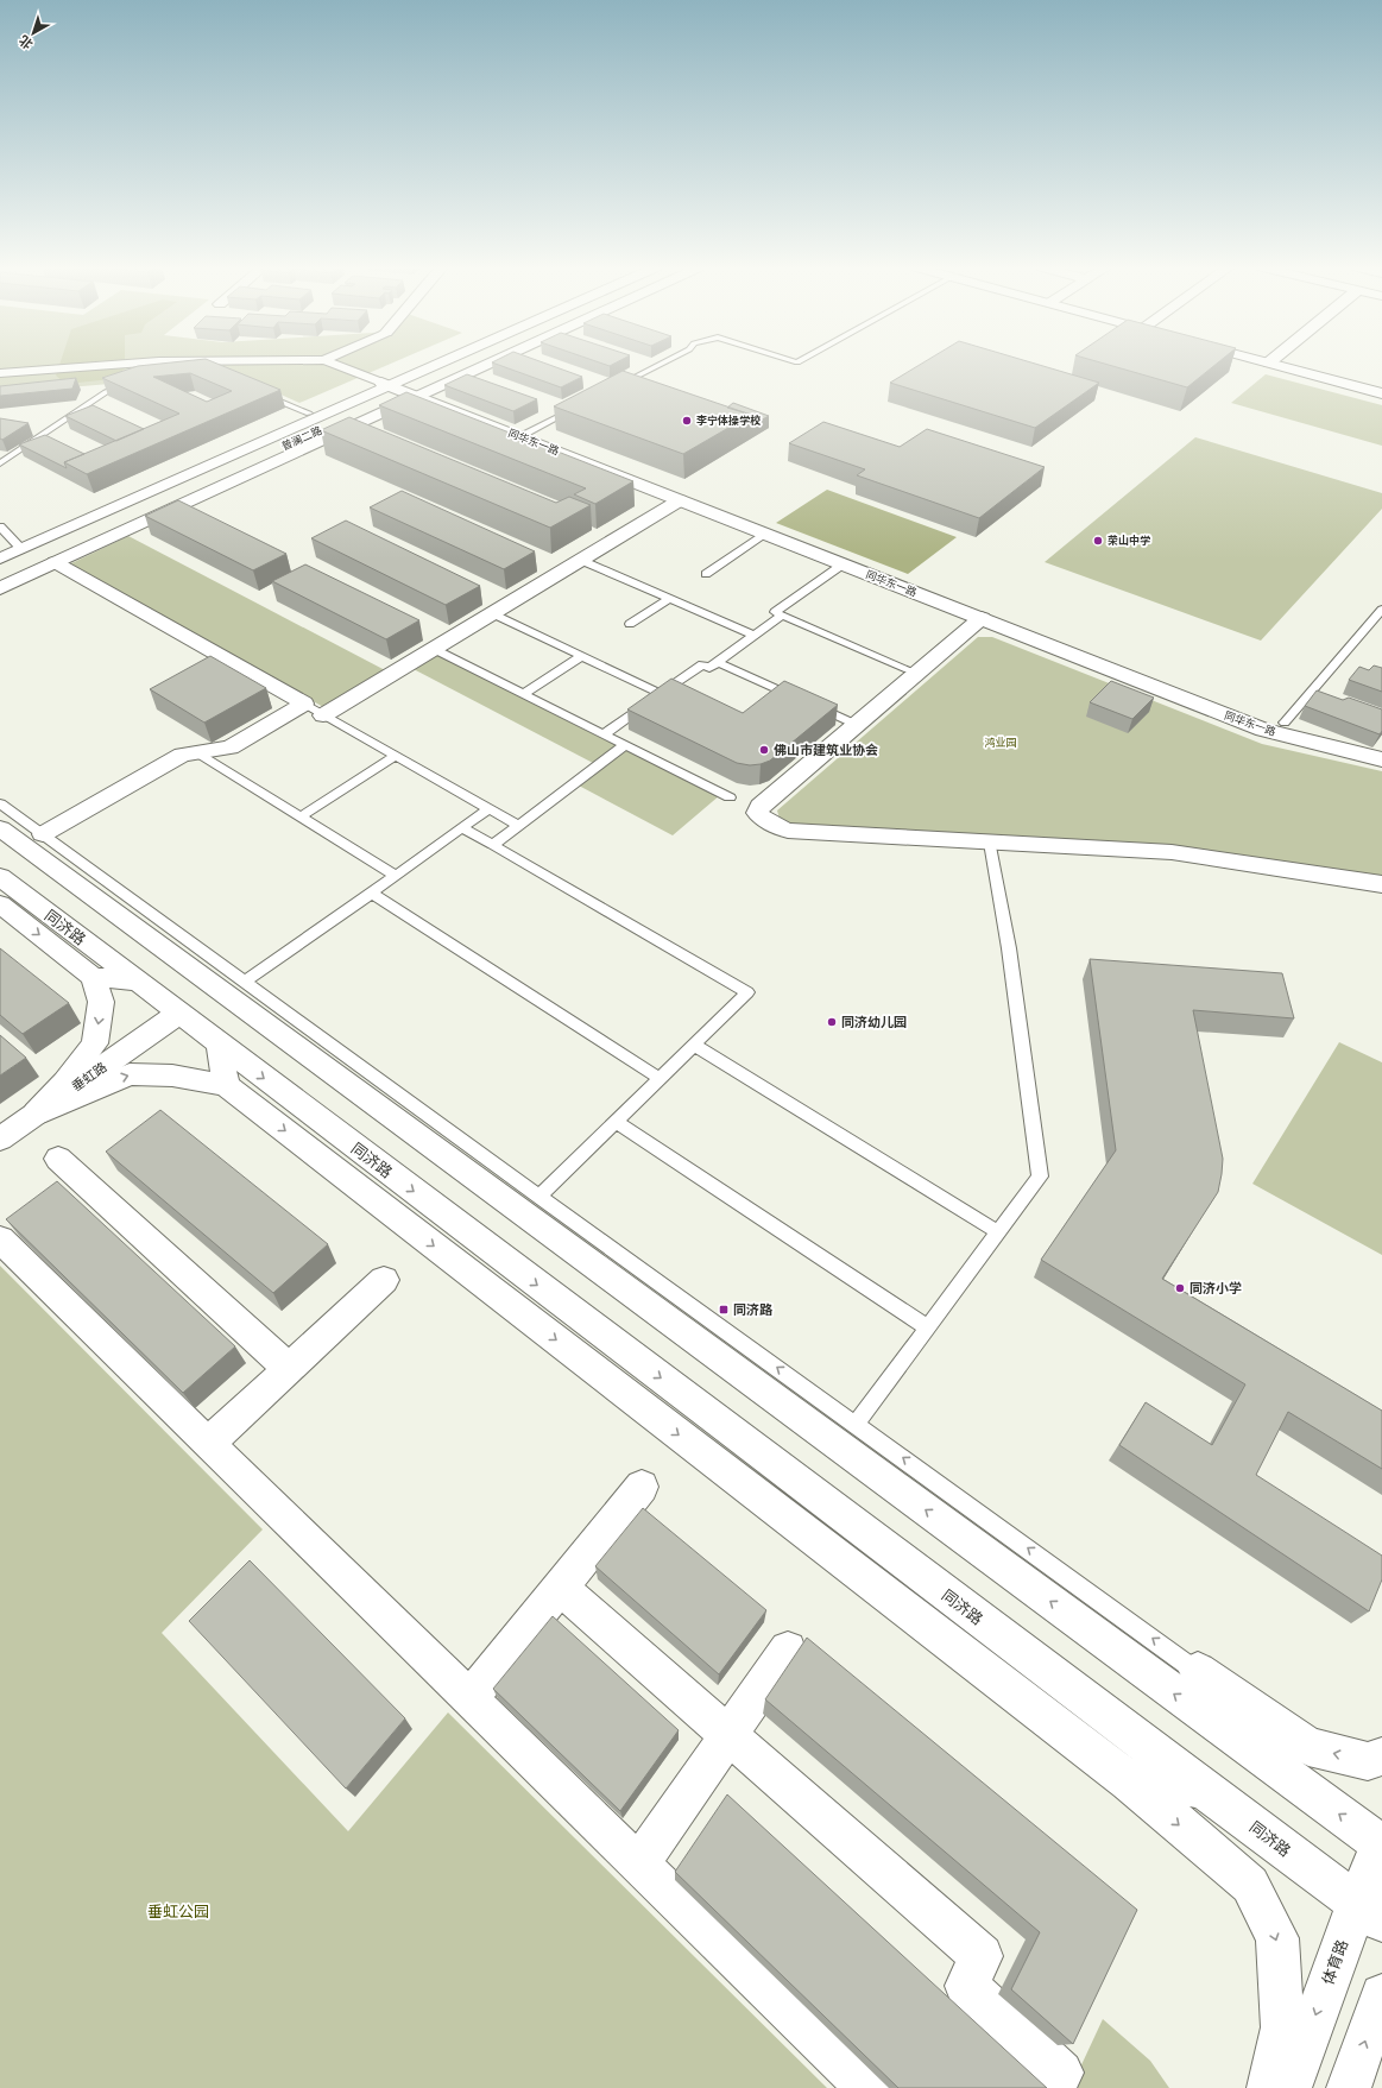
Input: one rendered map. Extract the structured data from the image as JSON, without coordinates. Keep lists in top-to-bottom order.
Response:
{
  "streets": {
    "main road": [
      "普澜二路",
      "同华东一路",
      "同济路",
      "垂虹路",
      "体育路"
    ]
  },
  "crossings": [
    ["普澜二路", "同华东一路"],
    ["同济路", "垂虹路"],
    ["同济路", "体育路"]
  ],
  "parks": ["鸿业园", "垂虹公园"],
  "places": {
    "other": [
      "李宁体操学校",
      "荣山中学",
      "佛山市建筑业协会",
      "同济幼儿园",
      "同济小学"
    ],
    "transit": ["同济路"]
  },
  "north": "bottom left"
}
